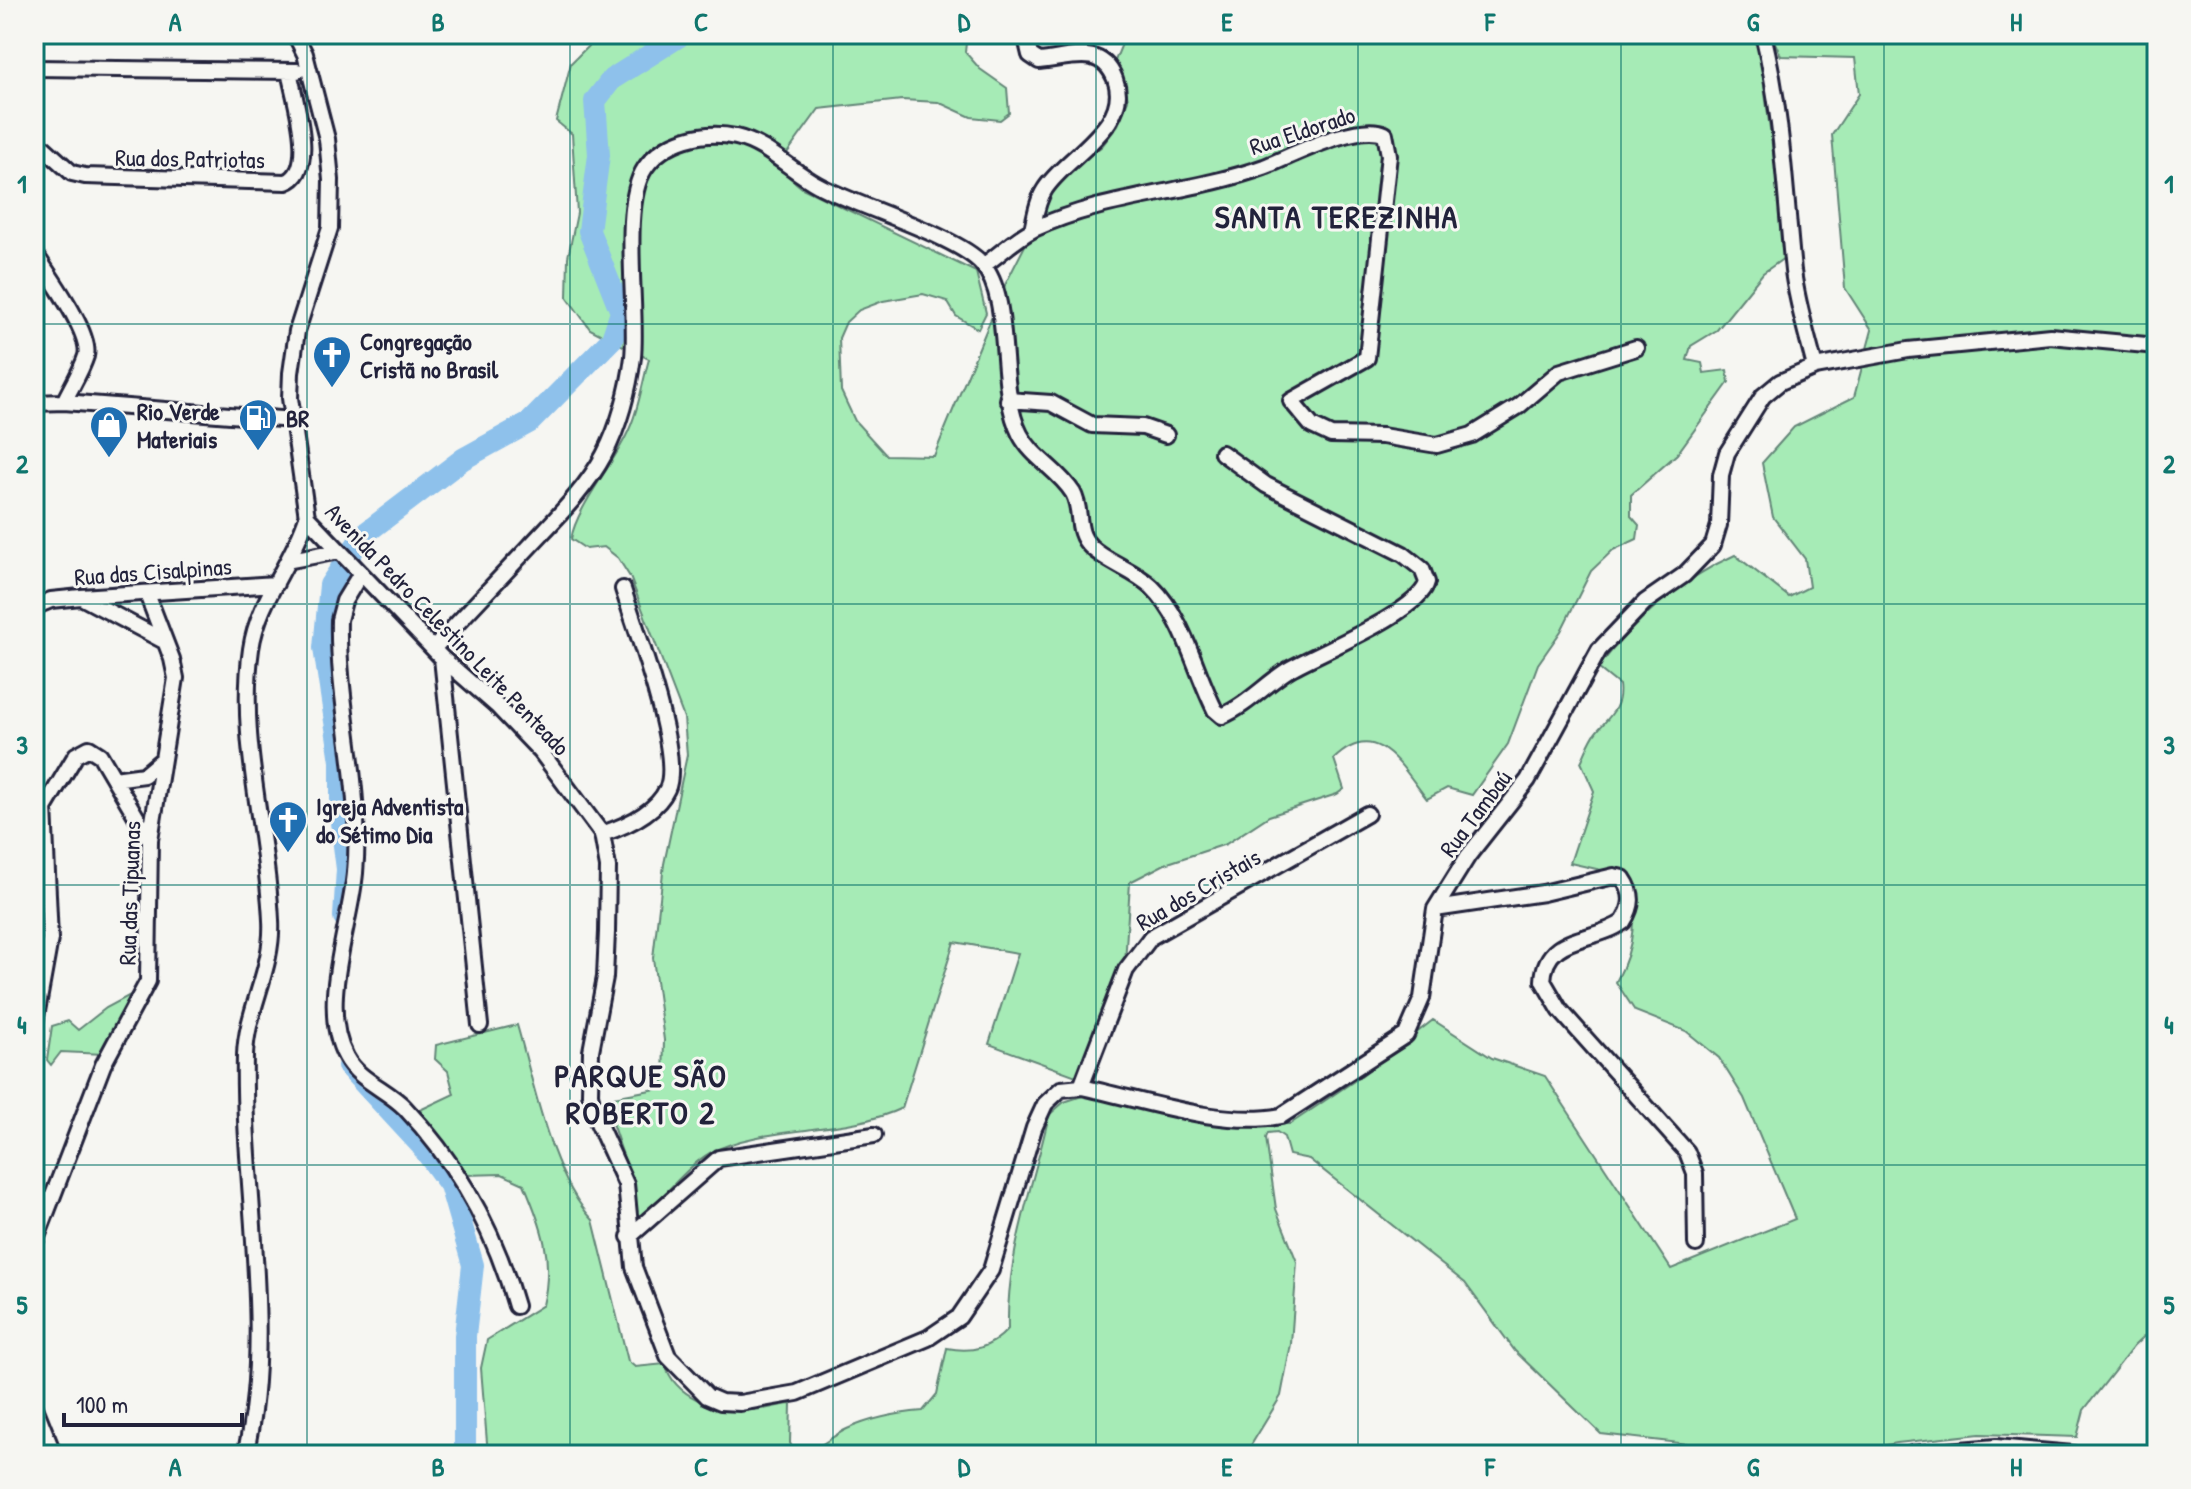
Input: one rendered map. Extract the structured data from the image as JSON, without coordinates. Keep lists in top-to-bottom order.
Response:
{
  "streets": {
    "street": [
      "Rua Eldorado",
      "Rua dos Patriotas",
      "Rua das Cisalpinas",
      "Avenida Pedro Celestino Leite Penteado",
      "Rua Tambaú",
      "Rua dos Cristais",
      "Rua das Tipuanas"
    ]
  },
  "crossings": [
    ["Rua das Cisalpinas", "Rua das Tipuanas"],
    ["Avenida Pedro Celestino Leite Penteado", "Rua Tambaú"],
    ["Avenida Pedro Celestino Leite Penteado", "Rua dos Cristais"],
    ["Rua Tambaú", "Rua dos Cristais"]
  ],
  "districts": ["SANTA TEREZINHA", "PARQUE SÃO ROBERTO 2"],
  "places": {
    "church": ["Congregação Cristã no Brasil", "Igreja Adventista do Sétimo Dia"],
    "fuel station": ["BR"],
    "shop": ["Rio Verde Materiais"]
  },
  "scale_bar": "100 m",
  "grid": {
    "columns": [
      "A",
      "B",
      "C",
      "D",
      "E",
      "F",
      "G",
      "H"
    ],
    "rows": [
      "1",
      "2",
      "3",
      "4",
      "5"
    ]
  }
}
